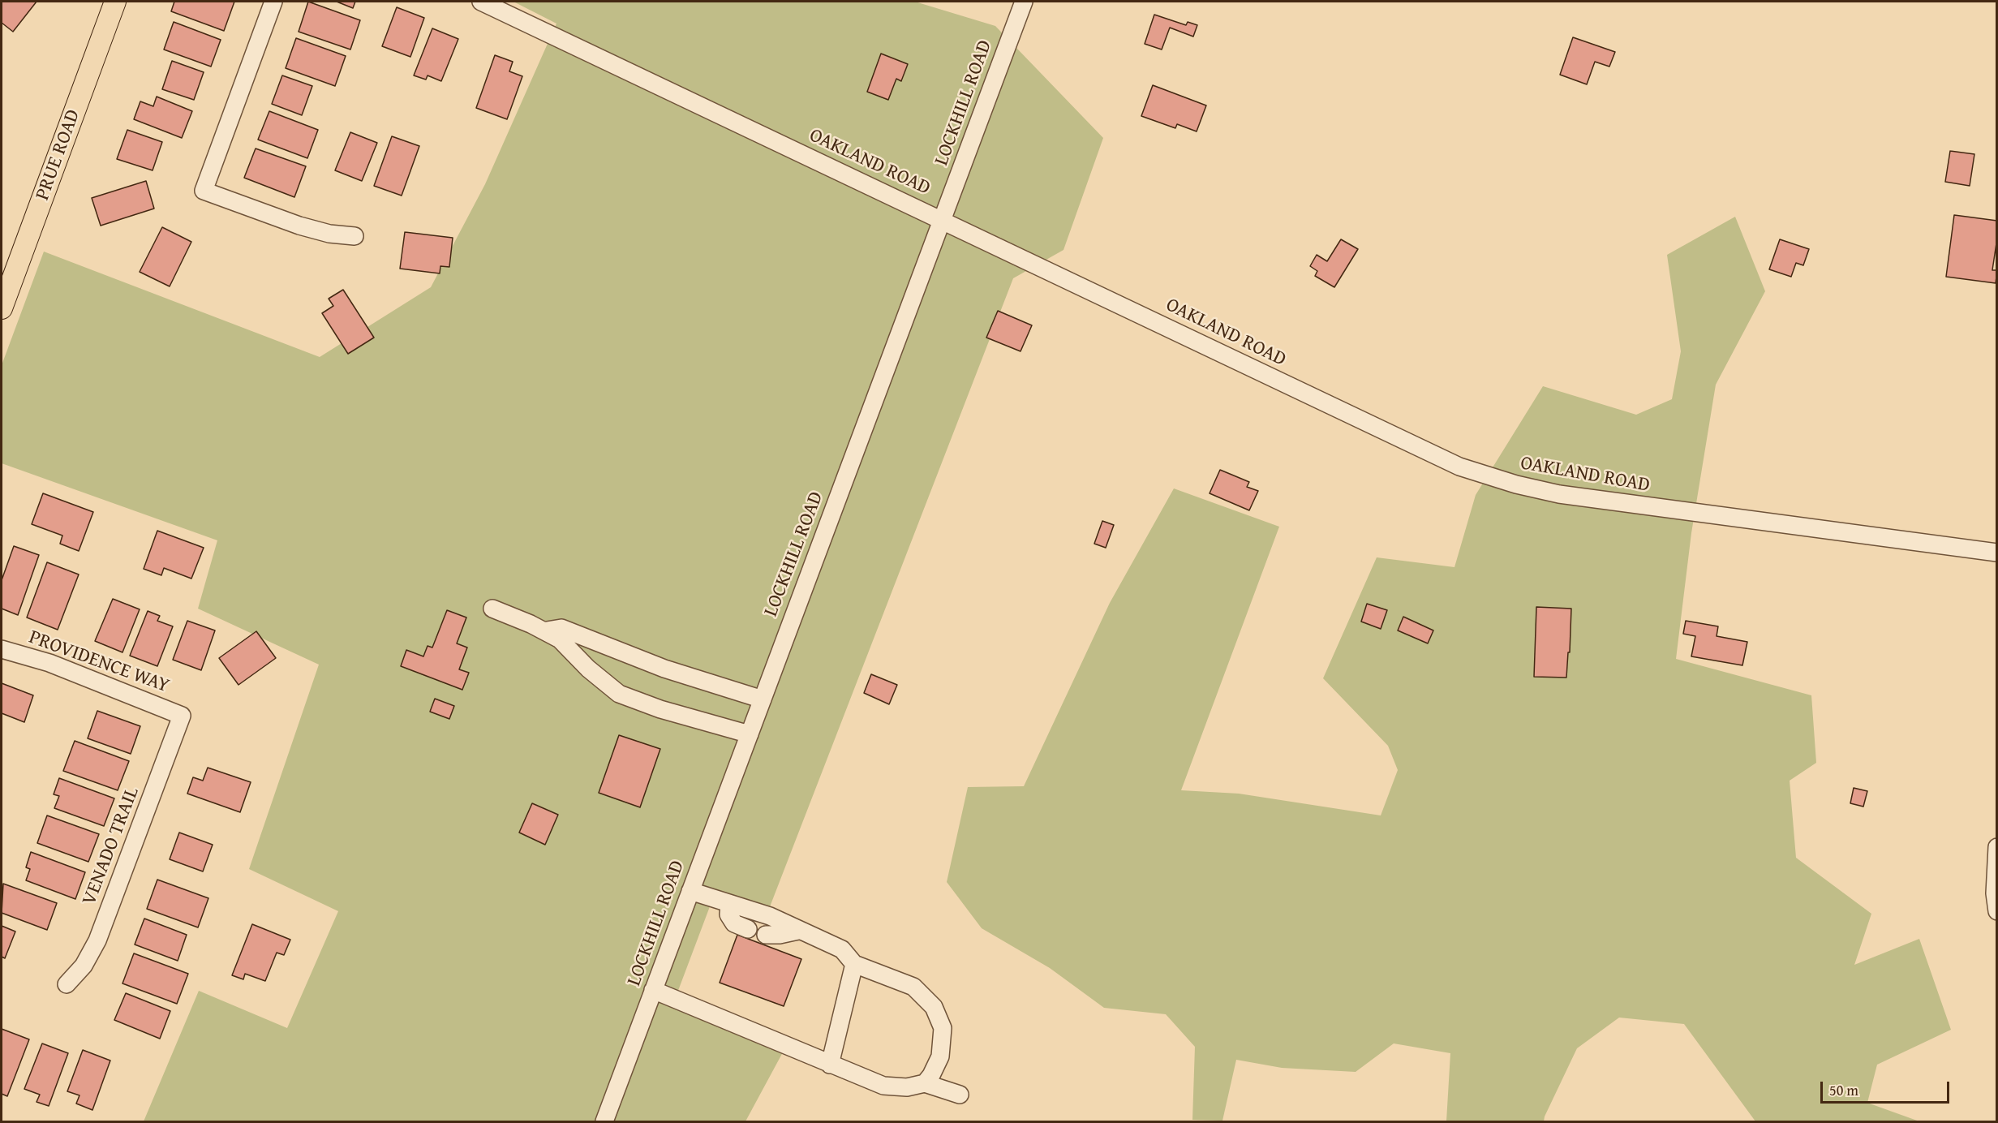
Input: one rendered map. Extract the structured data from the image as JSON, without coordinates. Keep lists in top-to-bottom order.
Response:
{
  "streets": {
    "main road": ["PRUE ROAD"],
    "street": [
      "LOCKHILL ROAD",
      "OAKLAND ROAD",
      "PROVIDENCE WAY",
      "VENADO TRAIL"
    ]
  },
  "crossings": [
    ["LOCKHILL ROAD", "OAKLAND ROAD"],
    ["PROVIDENCE WAY", "VENADO TRAIL"]
  ],
  "scale_bar": "50 m"
}
